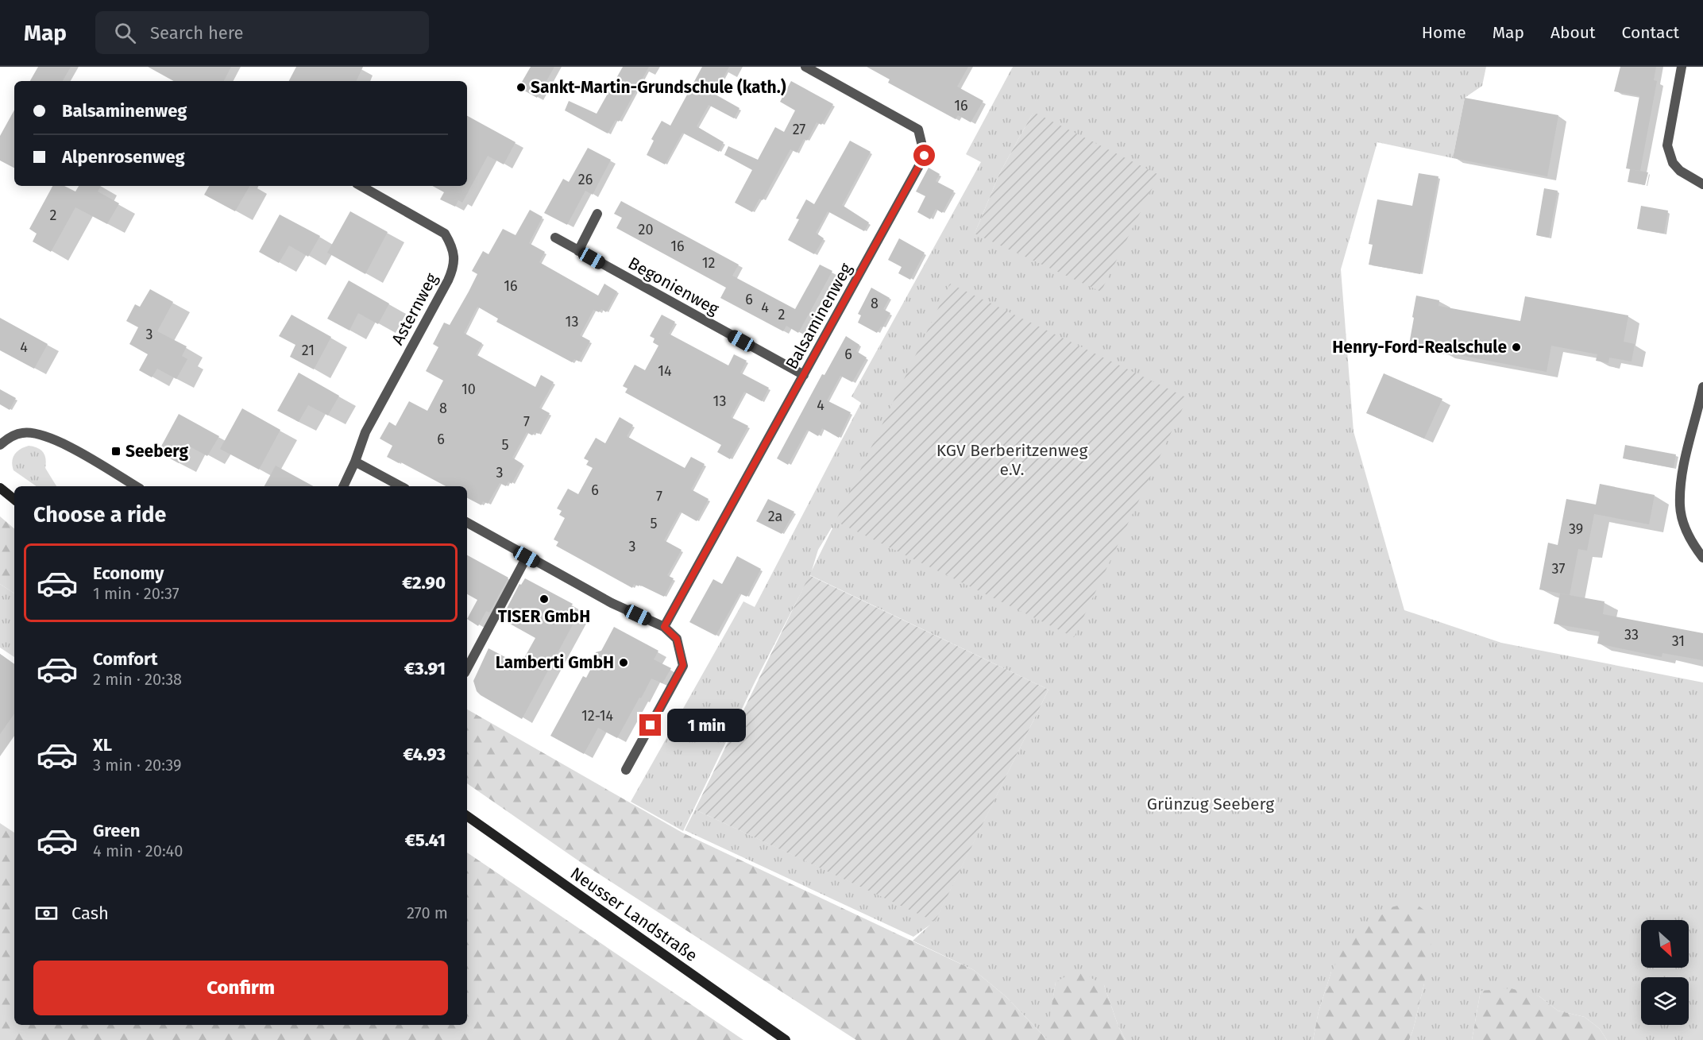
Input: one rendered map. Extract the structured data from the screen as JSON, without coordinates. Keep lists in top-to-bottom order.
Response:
{
  "streets": {
    "main road": ["Neusser Landstraße"],
    "street": ["Begonienweg", "Asternweg", "Balsaminenweg"]
  },
  "crossings": [
    ["Begonienweg", "Balsaminenweg"]
  ],
  "parks": ["KGV Berberitzenweg e.V.", "Grünzug Seeberg"],
  "places": {
    "other": [
      "Sankt-Martin-Grundschule (kath.)",
      "Henry-Ford-Realschule",
      "TISER GmbH",
      "Lamberti GmbH"
    ],
    "transit": ["Seeberg"]
  },
  "house_numbers": [
    "16",
    "27",
    "26",
    "2",
    "20",
    "16",
    "12",
    "16",
    "6",
    "8",
    "4",
    "2",
    "13",
    "3",
    "4",
    "21",
    "6",
    "14",
    "10",
    "13",
    "4",
    "8",
    "7",
    "6",
    "5",
    "3",
    "6",
    "7",
    "2a",
    "5",
    "39",
    "3",
    "37",
    "33",
    "31",
    "12-14"
  ],
  "north": "bottom right",
  "page": {
    "header": "Map",
    "search": "Search here",
    "nav": [
      "Home",
      "Map",
      "About",
      "Contact"
    ],
    "banner": ["Balsaminenweg", "Alpenrosenweg"],
    "heading": "Choose a ride",
    "list": [
      {
        "name": "Economy",
        "note": "1 min · 20:37",
        "value": "€2.90"
      },
      {
        "name": "Comfort",
        "note": "2 min · 20:38",
        "value": "€3.91"
      },
      {
        "name": "XL",
        "note": "3 min · 20:39",
        "value": "€4.93"
      },
      {
        "name": "Green",
        "note": "4 min · 20:40",
        "value": "€5.41"
      }
    ],
    "bubble": "1 min",
    "pay": ["Cash", "270 m"],
    "buttons": "Confirm"
  }
}
